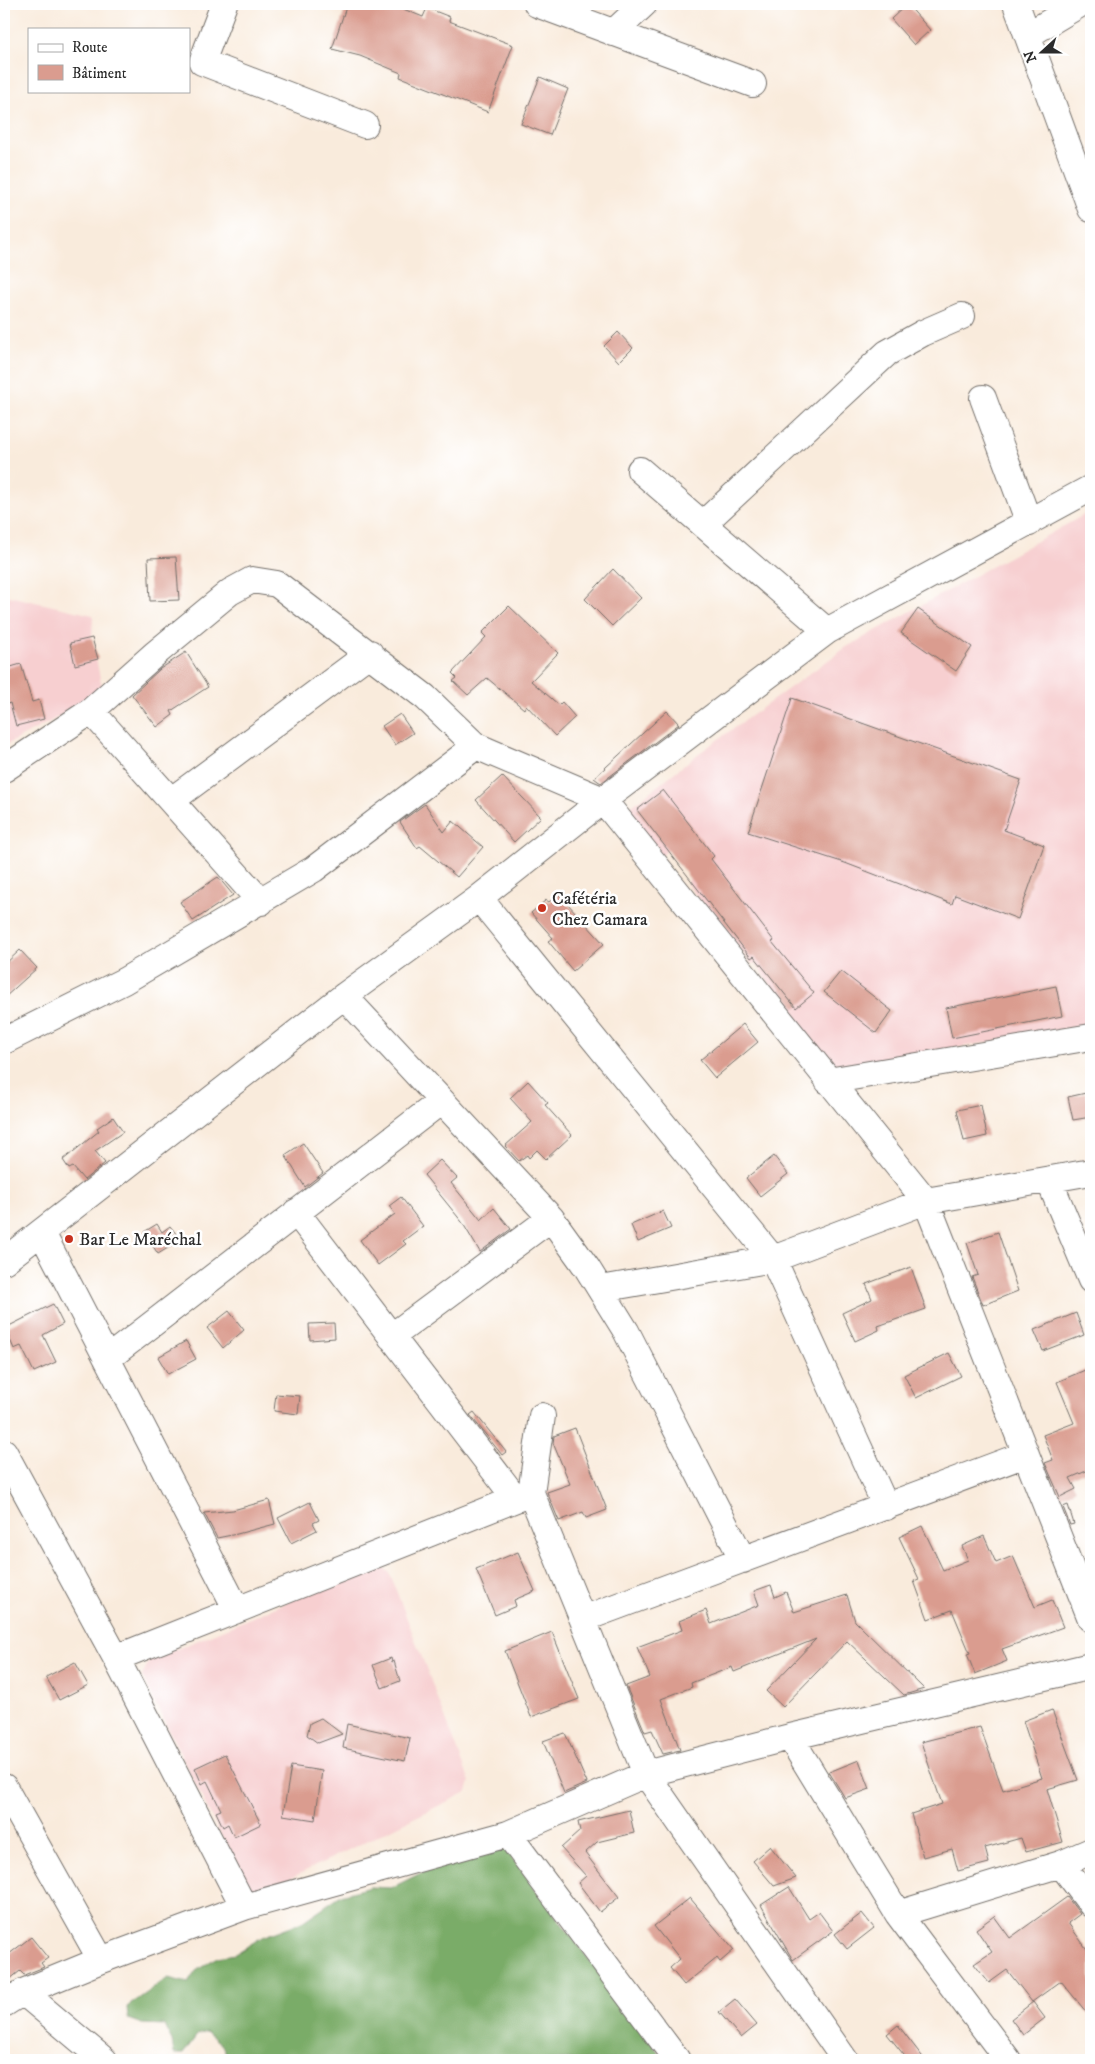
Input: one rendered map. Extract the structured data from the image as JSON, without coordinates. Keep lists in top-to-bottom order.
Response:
{
  "places": ["Cafétéria Chez Camara", "Bar Le Maréchal"],
  "legend": ["Route", "Bâtiment"],
  "north": "left"
}
